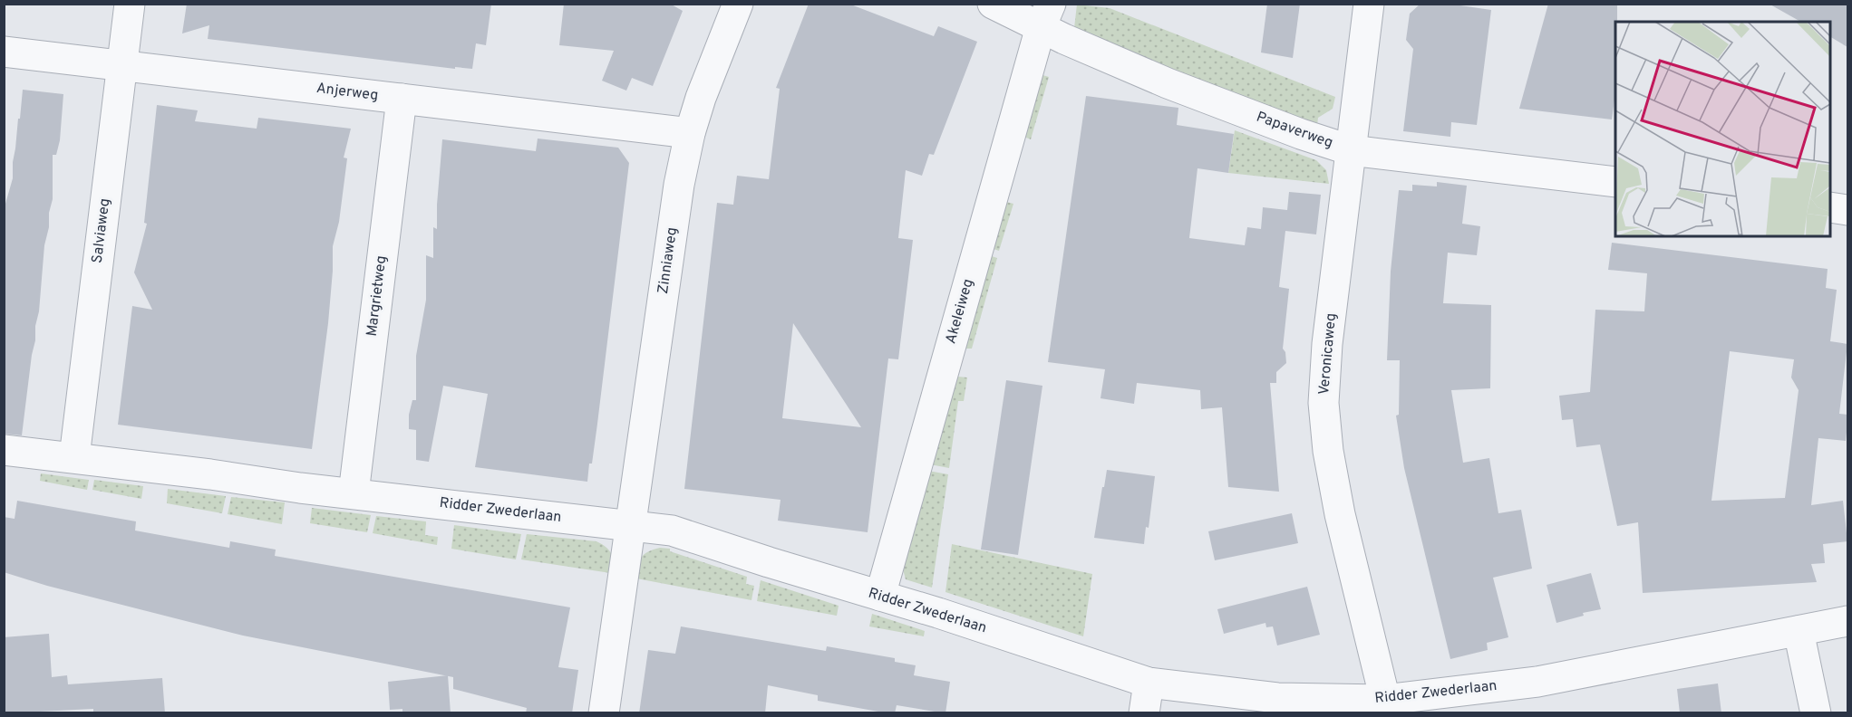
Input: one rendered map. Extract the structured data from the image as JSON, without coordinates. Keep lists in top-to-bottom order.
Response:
{
  "streets": {
    "street": [
      "Anjerweg",
      "Papaverweg",
      "Salviaweg",
      "Zinniaweg",
      "Margrietweg",
      "Akeleiweg",
      "Veronicaweg",
      "Ridder Zwederlaan"
    ]
  },
  "crossings": [
    ["Anjerweg", "Salviaweg"],
    ["Anjerweg", "Zinniaweg"],
    ["Anjerweg", "Margrietweg"],
    ["Papaverweg", "Akeleiweg"],
    ["Papaverweg", "Veronicaweg"],
    ["Salviaweg", "Ridder Zwederlaan"],
    ["Zinniaweg", "Ridder Zwederlaan"],
    ["Margrietweg", "Ridder Zwederlaan"],
    ["Akeleiweg", "Ridder Zwederlaan"],
    ["Veronicaweg", "Ridder Zwederlaan"]
  ]
}
